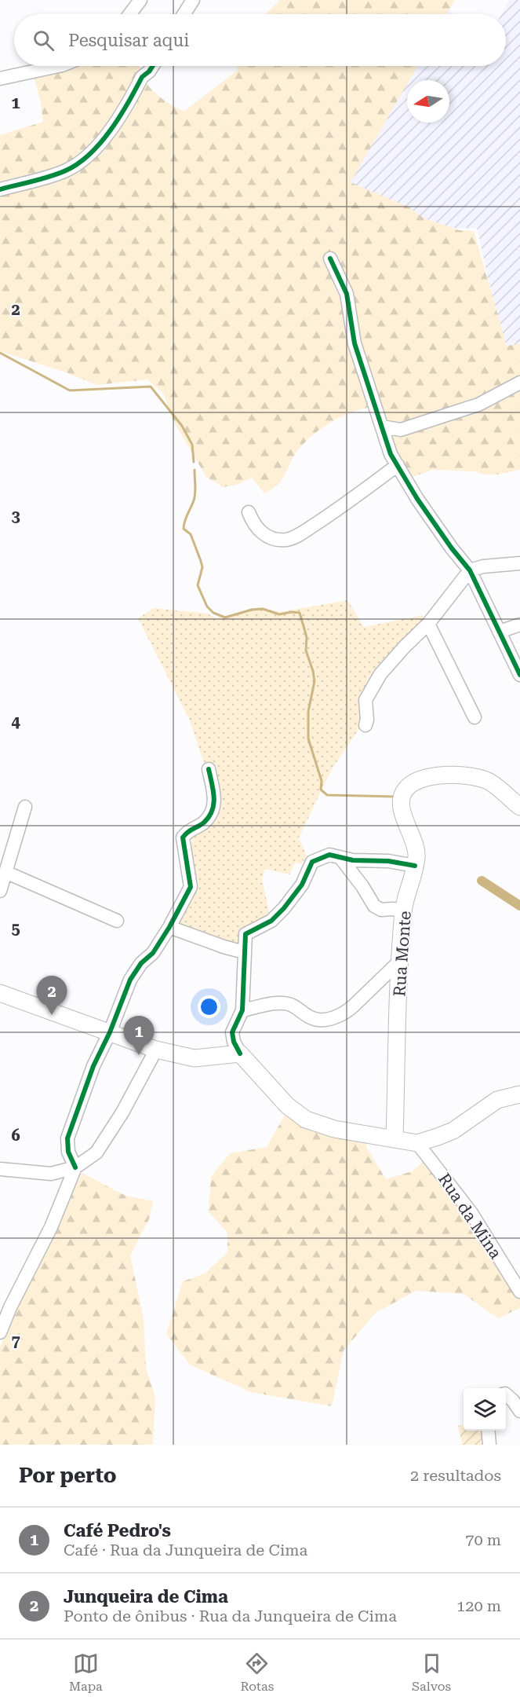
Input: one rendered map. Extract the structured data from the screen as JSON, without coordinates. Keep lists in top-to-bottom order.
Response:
{
  "streets": {
    "main road": ["Rua Monte"],
    "street": ["Rua da Mina"]
  },
  "north": "left",
  "page": {
    "search": "Pesquisar aqui",
    "pins": ["2", "1"],
    "heading": ["Por perto", "2 resultados"],
    "list": [
      {
        "mark": "1",
        "name": "Café Pedro's",
        "note": "Café · Rua da Junqueira de Cima",
        "value": "70 m"
      },
      {
        "mark": "2",
        "name": "Junqueira de Cima",
        "note": "Ponto de ônibus · Rua da Junqueira de Cima",
        "value": "120 m"
      }
    ],
    "nav": ["Mapa", "Rotas", "Salvos"]
  },
  "grid": {
    "rows": [
      "1",
      "2",
      "3",
      "4",
      "5",
      "6",
      "7"
    ]
  }
}
